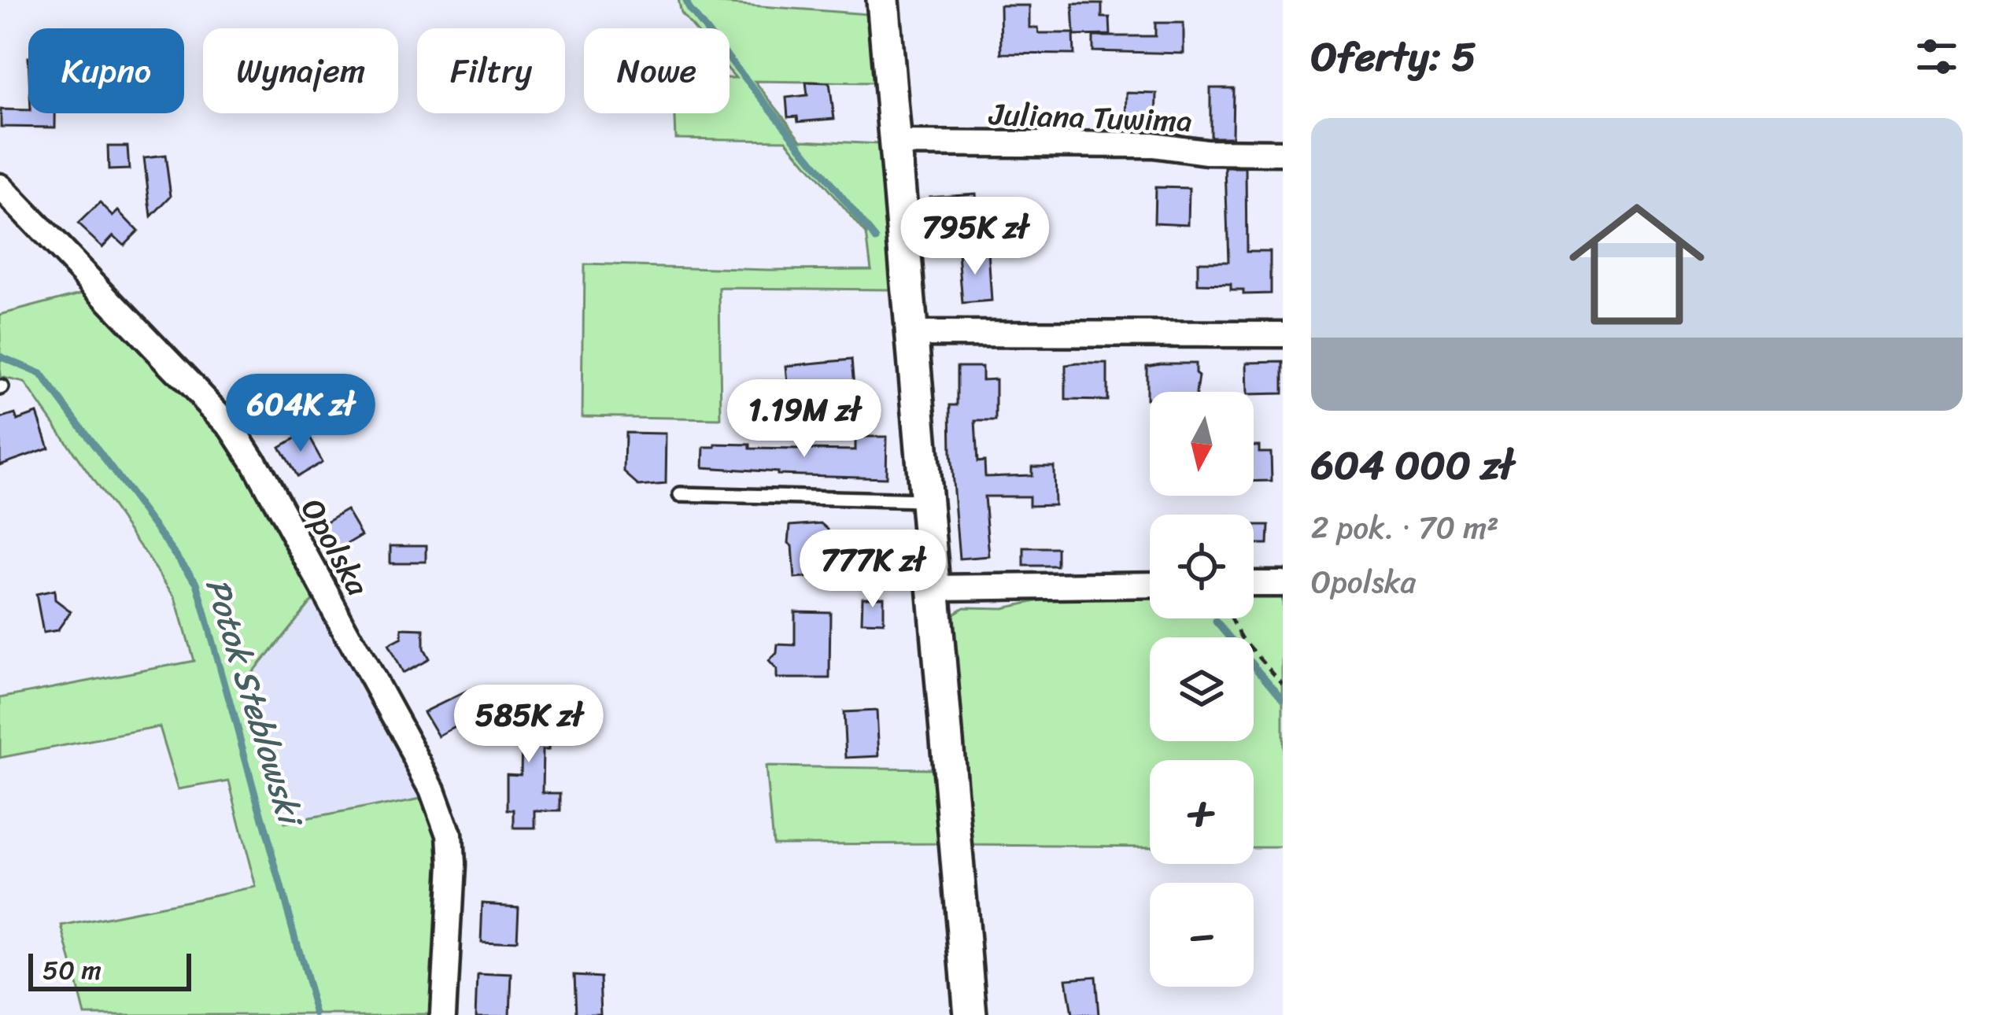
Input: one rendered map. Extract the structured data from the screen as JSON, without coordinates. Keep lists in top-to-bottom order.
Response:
{
  "streets": {
    "street": ["Juliana Tuwima", "Opolska"]
  },
  "water": ["Potok Steblowski"],
  "scale_bar": "50 m",
  "north": "bottom",
  "page": {
    "heading": "Oferty: 5",
    "chip": [
      "Kupno",
      "Wynajem",
      "Filtry",
      "Nowe"
    ],
    "list": [
      {
        "name": "604 000 zł",
        "note": "2 pok. · 70 m² · Opolska"
      }
    ],
    "price": [
      "795K zł",
      "604K zł",
      "1.19M zł",
      "777K zł",
      "585K zł"
    ],
    "map_buttons": ["+", "−"],
    "scale": "50 m"
  }
}
